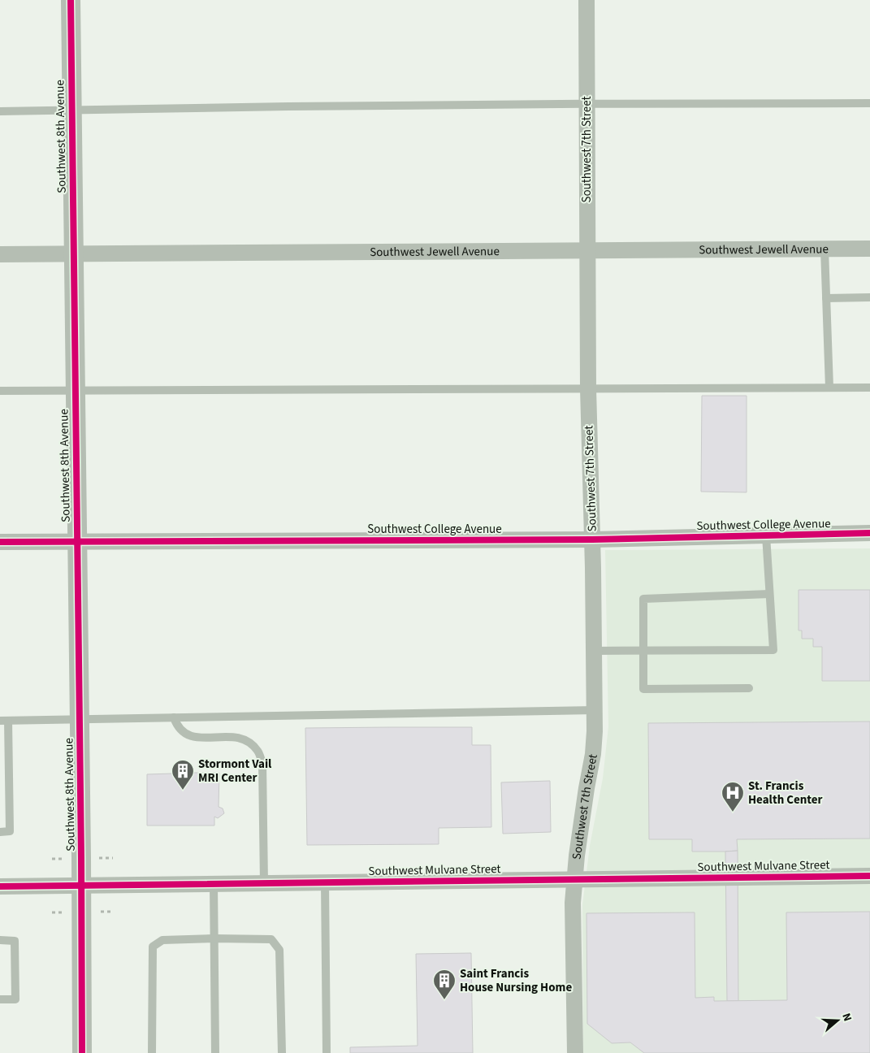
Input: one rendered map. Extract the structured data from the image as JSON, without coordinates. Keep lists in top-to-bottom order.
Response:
{
  "streets": {
    "street": [
      "Southwest 8th Avenue",
      "Southwest 7th Street",
      "Southwest Jewell Avenue",
      "Southwest College Avenue",
      "Southwest Mulvane Street"
    ]
  },
  "crossings": [
    ["Southwest 8th Avenue", "Southwest Jewell Avenue"],
    ["Southwest 8th Avenue", "Southwest College Avenue"],
    ["Southwest 8th Avenue", "Southwest Mulvane Street"],
    ["Southwest 7th Street", "Southwest Jewell Avenue"],
    ["Southwest 7th Street", "Southwest College Avenue"],
    ["Southwest 7th Street", "Southwest Mulvane Street"]
  ],
  "places": {
    "building": ["Stormont Vail MRI Center", "Saint Francis House Nursing Home"],
    "hospital": ["St. Francis Health Center"]
  },
  "north": "right"
}
